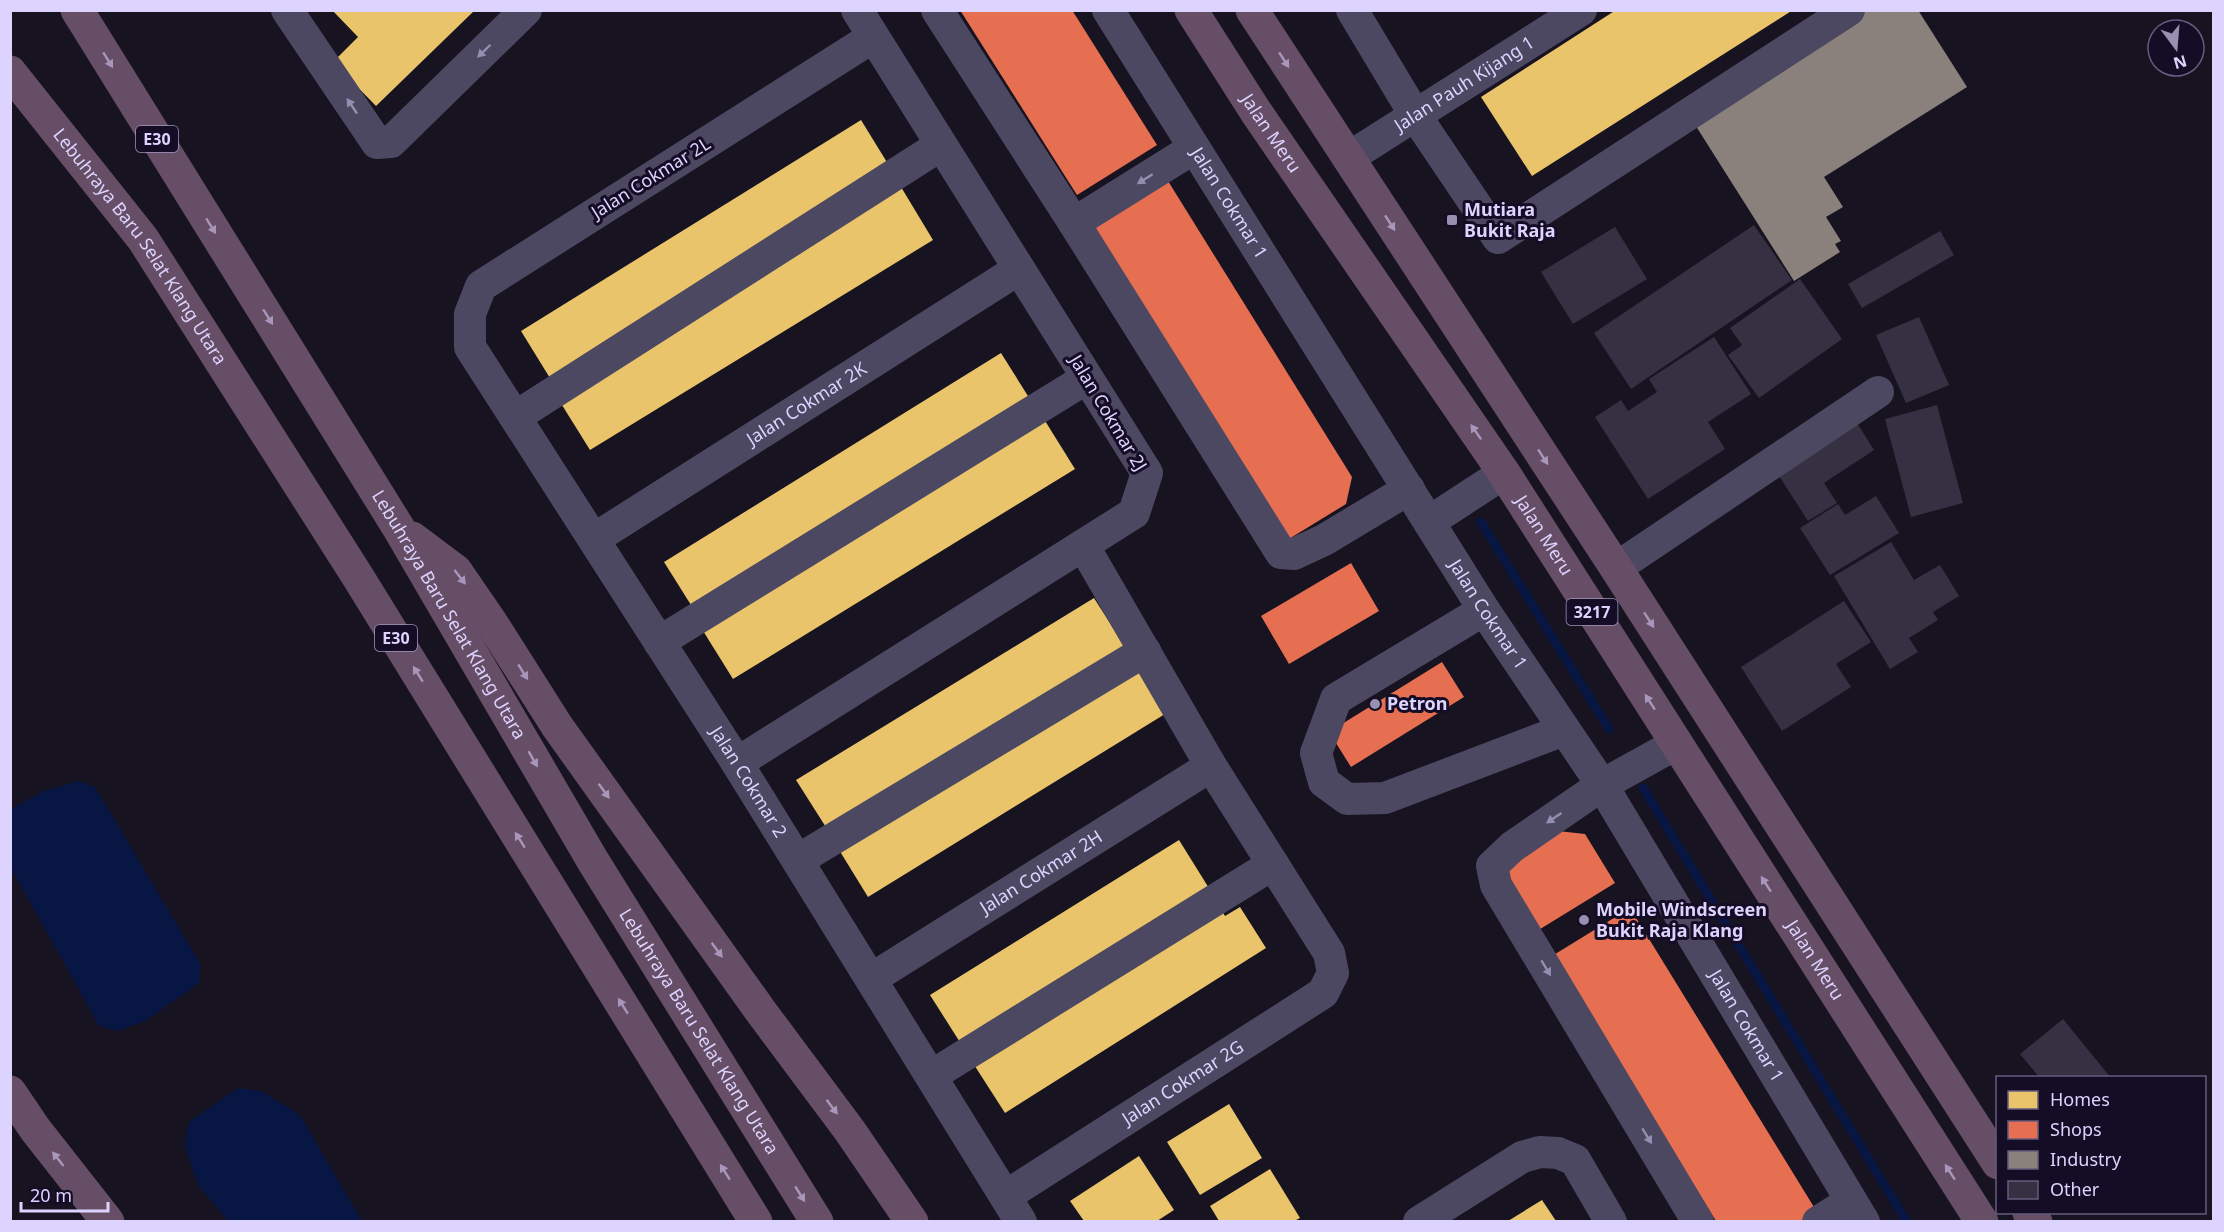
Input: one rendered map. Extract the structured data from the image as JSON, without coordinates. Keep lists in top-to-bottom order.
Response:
{
  "streets": {
    "highway": [
      "Jalan Meru",
      "E30",
      "Lebuhraya Baru Selat Klang Utara",
      "3217"
    ],
    "street": [
      "Jalan Pauh Kijang 1",
      "Jalan Cokmar 2L",
      "Jalan Cokmar 1",
      "Jalan Cokmar 2K",
      "Jalan Cokmar 2J",
      "Jalan Cokmar 2",
      "Jalan Cokmar 2H",
      "Jalan Cokmar 2G"
    ]
  },
  "crossings": [
    ["Jalan Pauh Kijang 1", "3217"],
    ["Jalan Cokmar 2L", "Jalan Cokmar 2J"],
    ["Jalan Cokmar 2L", "Jalan Cokmar 2"],
    ["Jalan Cokmar 2K", "Jalan Cokmar 2J"],
    ["Jalan Cokmar 2K", "Jalan Cokmar 2"],
    ["Jalan Cokmar 2J", "Jalan Cokmar 2"],
    ["Jalan Cokmar 2", "Jalan Cokmar 2H"],
    ["Jalan Cokmar 2", "Jalan Cokmar 2G"]
  ],
  "places": {
    "transit": ["Mutiara Bukit Raja"],
    "other": ["Petron", "Mobile Windscreen Bukit Raja Klang"]
  },
  "legend": [
    "Homes",
    "Shops",
    "Industry",
    "Other"
  ],
  "scale_bar": "20 m",
  "north": "bottom"
}
